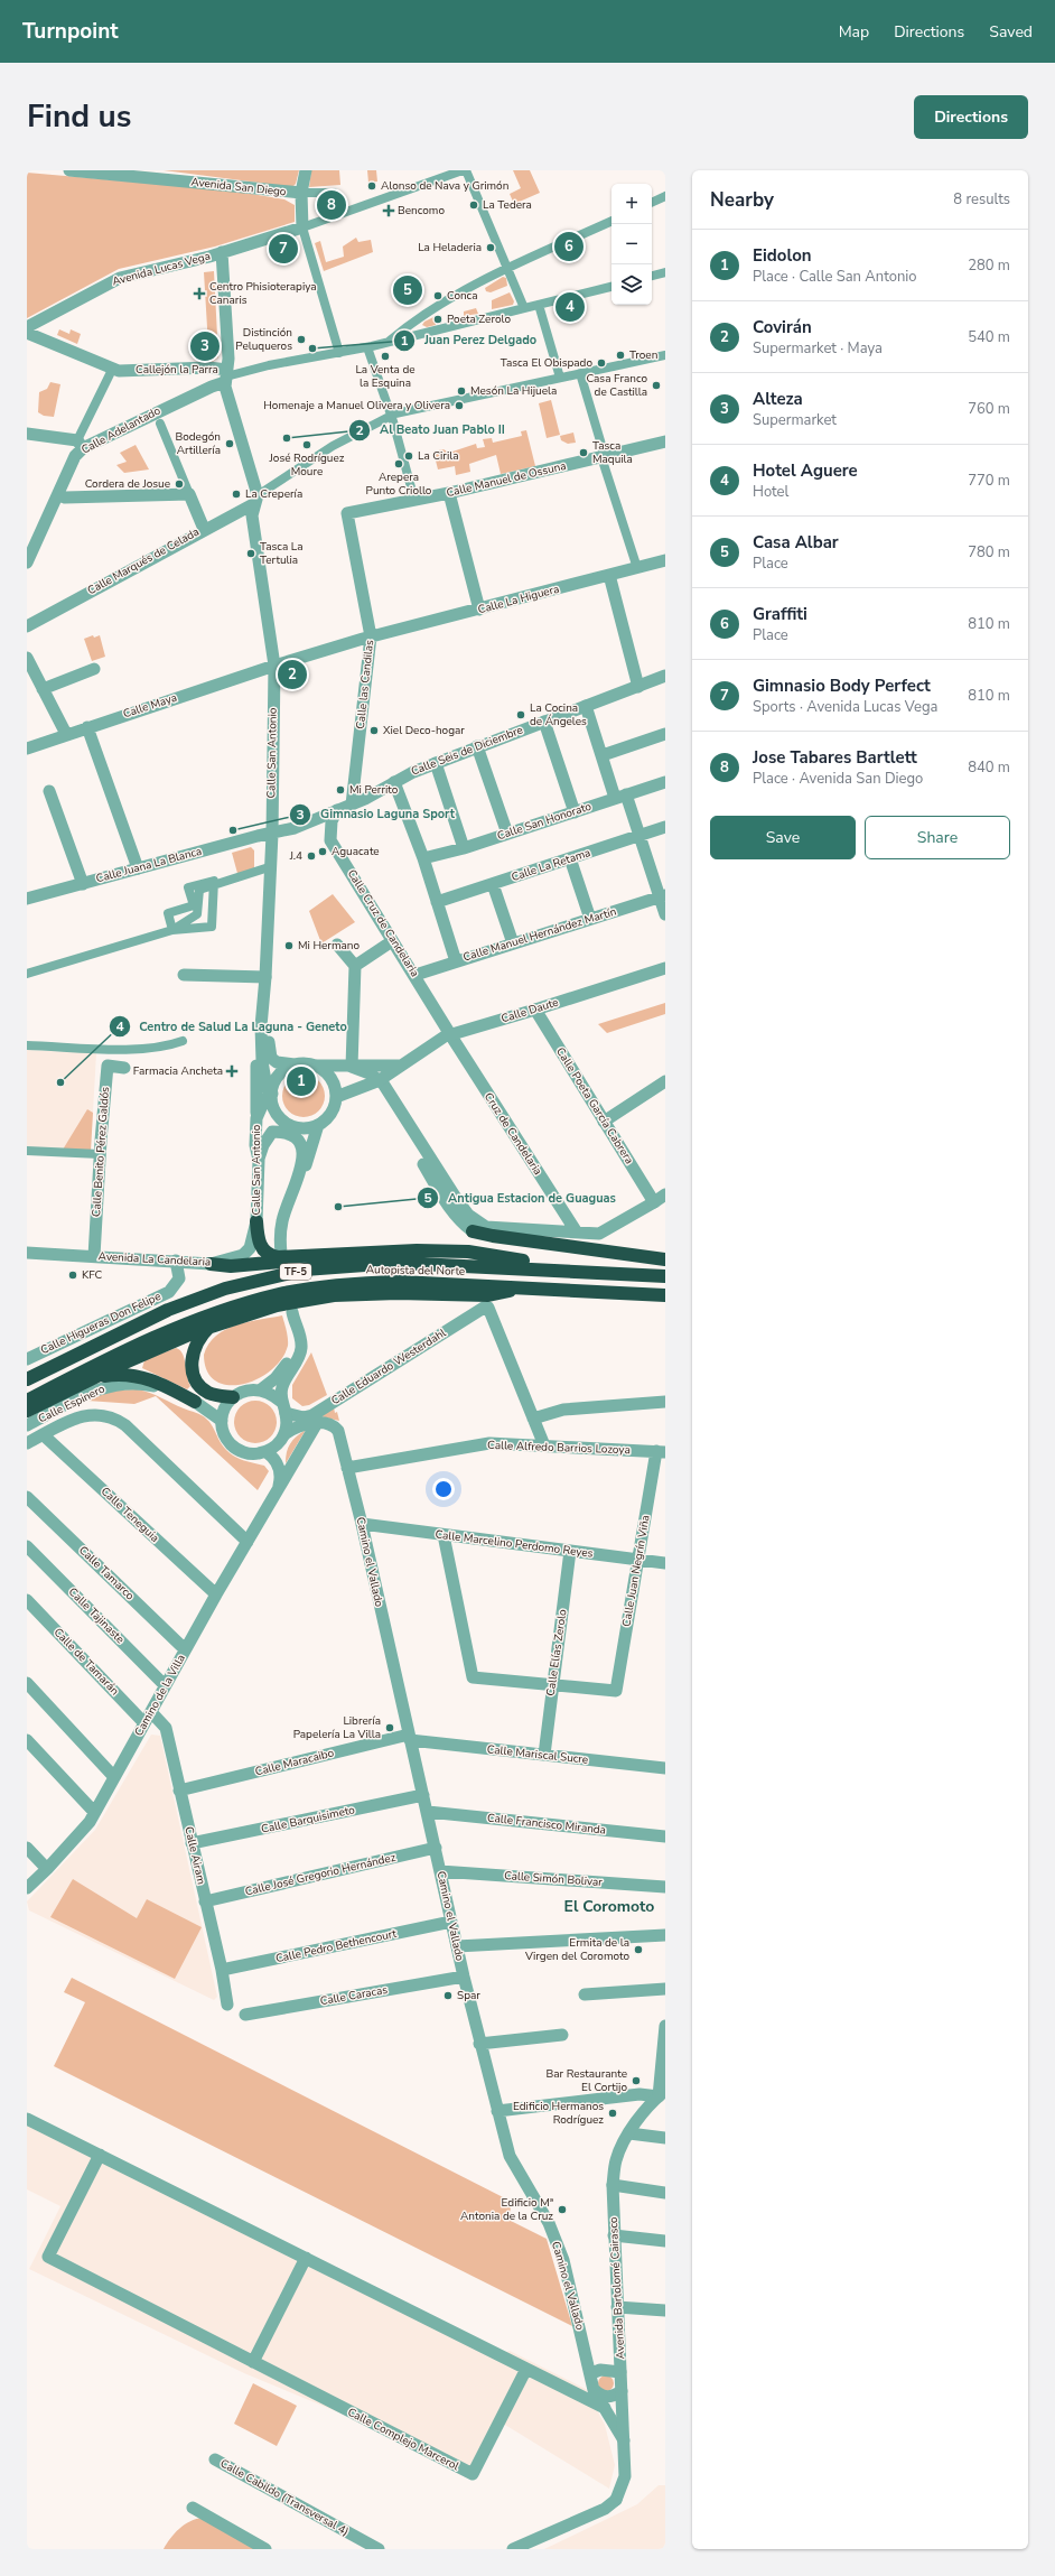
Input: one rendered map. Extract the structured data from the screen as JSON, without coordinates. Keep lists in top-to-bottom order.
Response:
{
  "streets": {
    "highway": ["Autopista del Norte", "TF-5"],
    "street": [
      "Avenida San Diego",
      "Avenida Lucas Vega",
      "Callejón la Parra",
      "Calle Adelantado",
      "Calle Manuel de Ossuna",
      "Calle Marqués de Celada",
      "Calle La Higuera",
      "Calle las Candilas",
      "Calle Maya",
      "Calle Seis de Diciembre",
      "Calle San Antonio",
      "Calle San Honorato",
      "Calle Juana La Blanca",
      "Calle La Retama",
      "Calle Cruz de Candelaria",
      "Calle Manuel Hernández Martín",
      "Calle Daute",
      "Calle Poeta García Cabrera",
      "Cruz de Candelaria",
      "Calle Benito Pérez Galdós",
      "Avenida La Candelaria",
      "Calle Higueras Don Felipe",
      "Calle Eduardo Westerdahl",
      "Calle Espinero",
      "Calle Alfredo Barrios Lozoya",
      "Calle Teneguia",
      "Calle Marcelino Perdomo Reyes",
      "Camino el Vallado",
      "Calle Juan Negrín Viña",
      "Calle Tamarco",
      "Calle Tajinaste",
      "Calle Elías Zerolo",
      "Calle de Tamarán",
      "Camino de la Villa",
      "Calle Mariscal Sucre",
      "Calle Maracaibo",
      "Calle Barquisimeto",
      "Calle Francisco Miranda",
      "Calle Airam",
      "Calle José Gregorio Hernández",
      "Calle Simón Bolivar",
      "Calle Pedro Bethencourt",
      "Calle Caracas",
      "Avenida Bartolomé Cairasco",
      "Calle Complejo Marcerol",
      "Calle Cabildo (Transversal 4)"
    ]
  },
  "crossings": [
    ["Avenida Lucas Vega", "Calle San Antonio"],
    ["Callejón la Parra", "Calle Adelantado"],
    ["Callejón la Parra", "Calle San Antonio"],
    ["Calle Adelantado", "Calle San Antonio"],
    ["Calle Manuel de Ossuna", "Calle las Candilas"],
    ["Calle Marqués de Celada", "Calle San Antonio"],
    ["Calle La Higuera", "Calle las Candilas"],
    ["Calle La Higuera", "Calle Maya"],
    ["Calle La Higuera", "Calle San Antonio"],
    ["Calle las Candilas", "Calle Seis de Diciembre"],
    ["Calle Maya", "Calle San Antonio"],
    ["Calle Seis de Diciembre", "Calle San Antonio"],
    ["Calle Seis de Diciembre", "Calle Juana La Blanca"],
    ["Calle Seis de Diciembre", "Calle Cruz de Candelaria"],
    ["Calle San Antonio", "Calle Juana La Blanca"],
    ["Calle San Antonio", "Calle Daute"],
    ["Calle San Antonio", "Avenida La Candelaria"],
    ["Calle Cruz de Candelaria", "Calle Manuel Hernández Martín"],
    ["Calle Cruz de Candelaria", "Calle Daute"],
    ["Calle Cruz de Candelaria", "Cruz de Candelaria"],
    ["Calle Daute", "Calle Poeta García Cabrera"],
    ["Calle Daute", "Cruz de Candelaria"],
    ["Calle Benito Pérez Galdós", "Avenida La Candelaria"],
    ["Avenida La Candelaria", "Calle Higueras Don Felipe"],
    ["Calle Eduardo Westerdahl", "Calle Espinero"],
    ["Calle Eduardo Westerdahl", "Camino de la Villa"],
    ["Calle Espinero", "Camino de la Villa"],
    ["Calle Alfredo Barrios Lozoya", "Camino el Vallado"],
    ["Calle Alfredo Barrios Lozoya", "Calle Juan Negrín Viña"],
    ["Calle Teneguia", "Camino de la Villa"],
    ["Calle Marcelino Perdomo Reyes", "Camino el Vallado"],
    ["Calle Marcelino Perdomo Reyes", "Calle Juan Negrín Viña"],
    ["Calle Marcelino Perdomo Reyes", "Calle Elías Zerolo"],
    ["Camino el Vallado", "Camino de la Villa"],
    ["Camino el Vallado", "Calle Mariscal Sucre"],
    ["Camino el Vallado", "Calle Maracaibo"],
    ["Camino el Vallado", "Calle Barquisimeto"],
    ["Camino el Vallado", "Calle Francisco Miranda"],
    ["Camino el Vallado", "Calle José Gregorio Hernández"],
    ["Camino el Vallado", "Calle Simón Bolivar"],
    ["Camino el Vallado", "Calle Pedro Bethencourt"],
    ["Camino el Vallado", "Calle Caracas"],
    ["Camino el Vallado", "Avenida Bartolomé Cairasco"],
    ["Calle Juan Negrín Viña", "Calle Elías Zerolo"],
    ["Calle Tamarco", "Camino de la Villa"],
    ["Calle Tajinaste", "Camino de la Villa"],
    ["Calle Elías Zerolo", "Calle Mariscal Sucre"],
    ["Calle de Tamarán", "Camino de la Villa"],
    ["Camino de la Villa", "Calle Airam"],
    ["Calle Mariscal Sucre", "Calle Maracaibo"],
    ["Calle Maracaibo", "Calle Airam"],
    ["Calle Barquisimeto", "Calle Airam"],
    ["Calle Airam", "Calle José Gregorio Hernández"],
    ["Calle Airam", "Calle Pedro Bethencourt"]
  ],
  "districts": ["El Coromoto"],
  "places": {
    "other": [
      "Alonso de Nava y Grimón",
      "La Tedera",
      "La Heladeria",
      "Conca",
      "Poeta Zerolo",
      "Distinción Peluqueros",
      "Juan Perez Delgado",
      "Troen",
      "La Venta de la Esquina",
      "Tasca El Obispado",
      "Casa Franco de Castilla",
      "Mesón La Hijuela",
      "Homenaje a Manuel Olivera y Olivera",
      "Al Beato Juan Pablo II",
      "Bodegón Artillería",
      "José Rodríguez Moure",
      "Tasca Maquila",
      "La Cirila",
      "Arepera Punto Criollo",
      "Cordera de Josue",
      "La Crepería",
      "Tasca La Tertulia",
      "La Cocina de Ángeles",
      "Xiel Deco-hogar",
      "Mi Perrito",
      "Gimnasio Laguna Sport",
      "Aguacate",
      "J.4",
      "Mi Hermano",
      "Centro de Salud La Laguna - Geneto",
      "Antigua Estacion de Guaguas",
      "KFC",
      "Librería Papelería La Villa",
      "Ermita de la Virgen del Coromoto",
      "Spar",
      "Bar Restaurante El Cortijo",
      "Edificio Hermanos Rodríguez",
      "Edificio Mª Antonia de la Cruz"
    ],
    "health": ["Bencomo", "Centro Phisioterapiya Canaris", "Farmacia Ancheta"]
  },
  "page": {
    "header": "Turnpoint",
    "nav": ["Map", "Directions", "Saved"],
    "title": "Find us",
    "buttons": [
      "Directions",
      ["Save", "Share"]
    ],
    "heading": ["Nearby", "8 results"],
    "map_buttons": ["+", "−"],
    "pins": [
      "8",
      "6",
      "7",
      "5",
      "4",
      "3",
      "2",
      "1"
    ],
    "list": [
      {
        "mark": "1",
        "name": "Eidolon",
        "note": "Place · Calle San Antonio",
        "value": "280 m"
      },
      {
        "mark": "2",
        "name": "Covirán",
        "note": "Supermarket · Maya",
        "value": "540 m"
      },
      {
        "mark": "3",
        "name": "Alteza",
        "note": "Supermarket",
        "value": "760 m"
      },
      {
        "mark": "4",
        "name": "Hotel Aguere",
        "note": "Hotel",
        "value": "770 m"
      },
      {
        "mark": "5",
        "name": "Casa Albar",
        "note": "Place",
        "value": "780 m"
      },
      {
        "mark": "6",
        "name": "Graffiti",
        "note": "Place",
        "value": "810 m"
      },
      {
        "mark": "7",
        "name": "Gimnasio Body Perfect",
        "note": "Sports · Avenida Lucas Vega",
        "value": "810 m"
      },
      {
        "mark": "8",
        "name": "Jose Tabares Bartlett",
        "note": "Place · Avenida San Diego",
        "value": "840 m"
      }
    ]
  }
}
